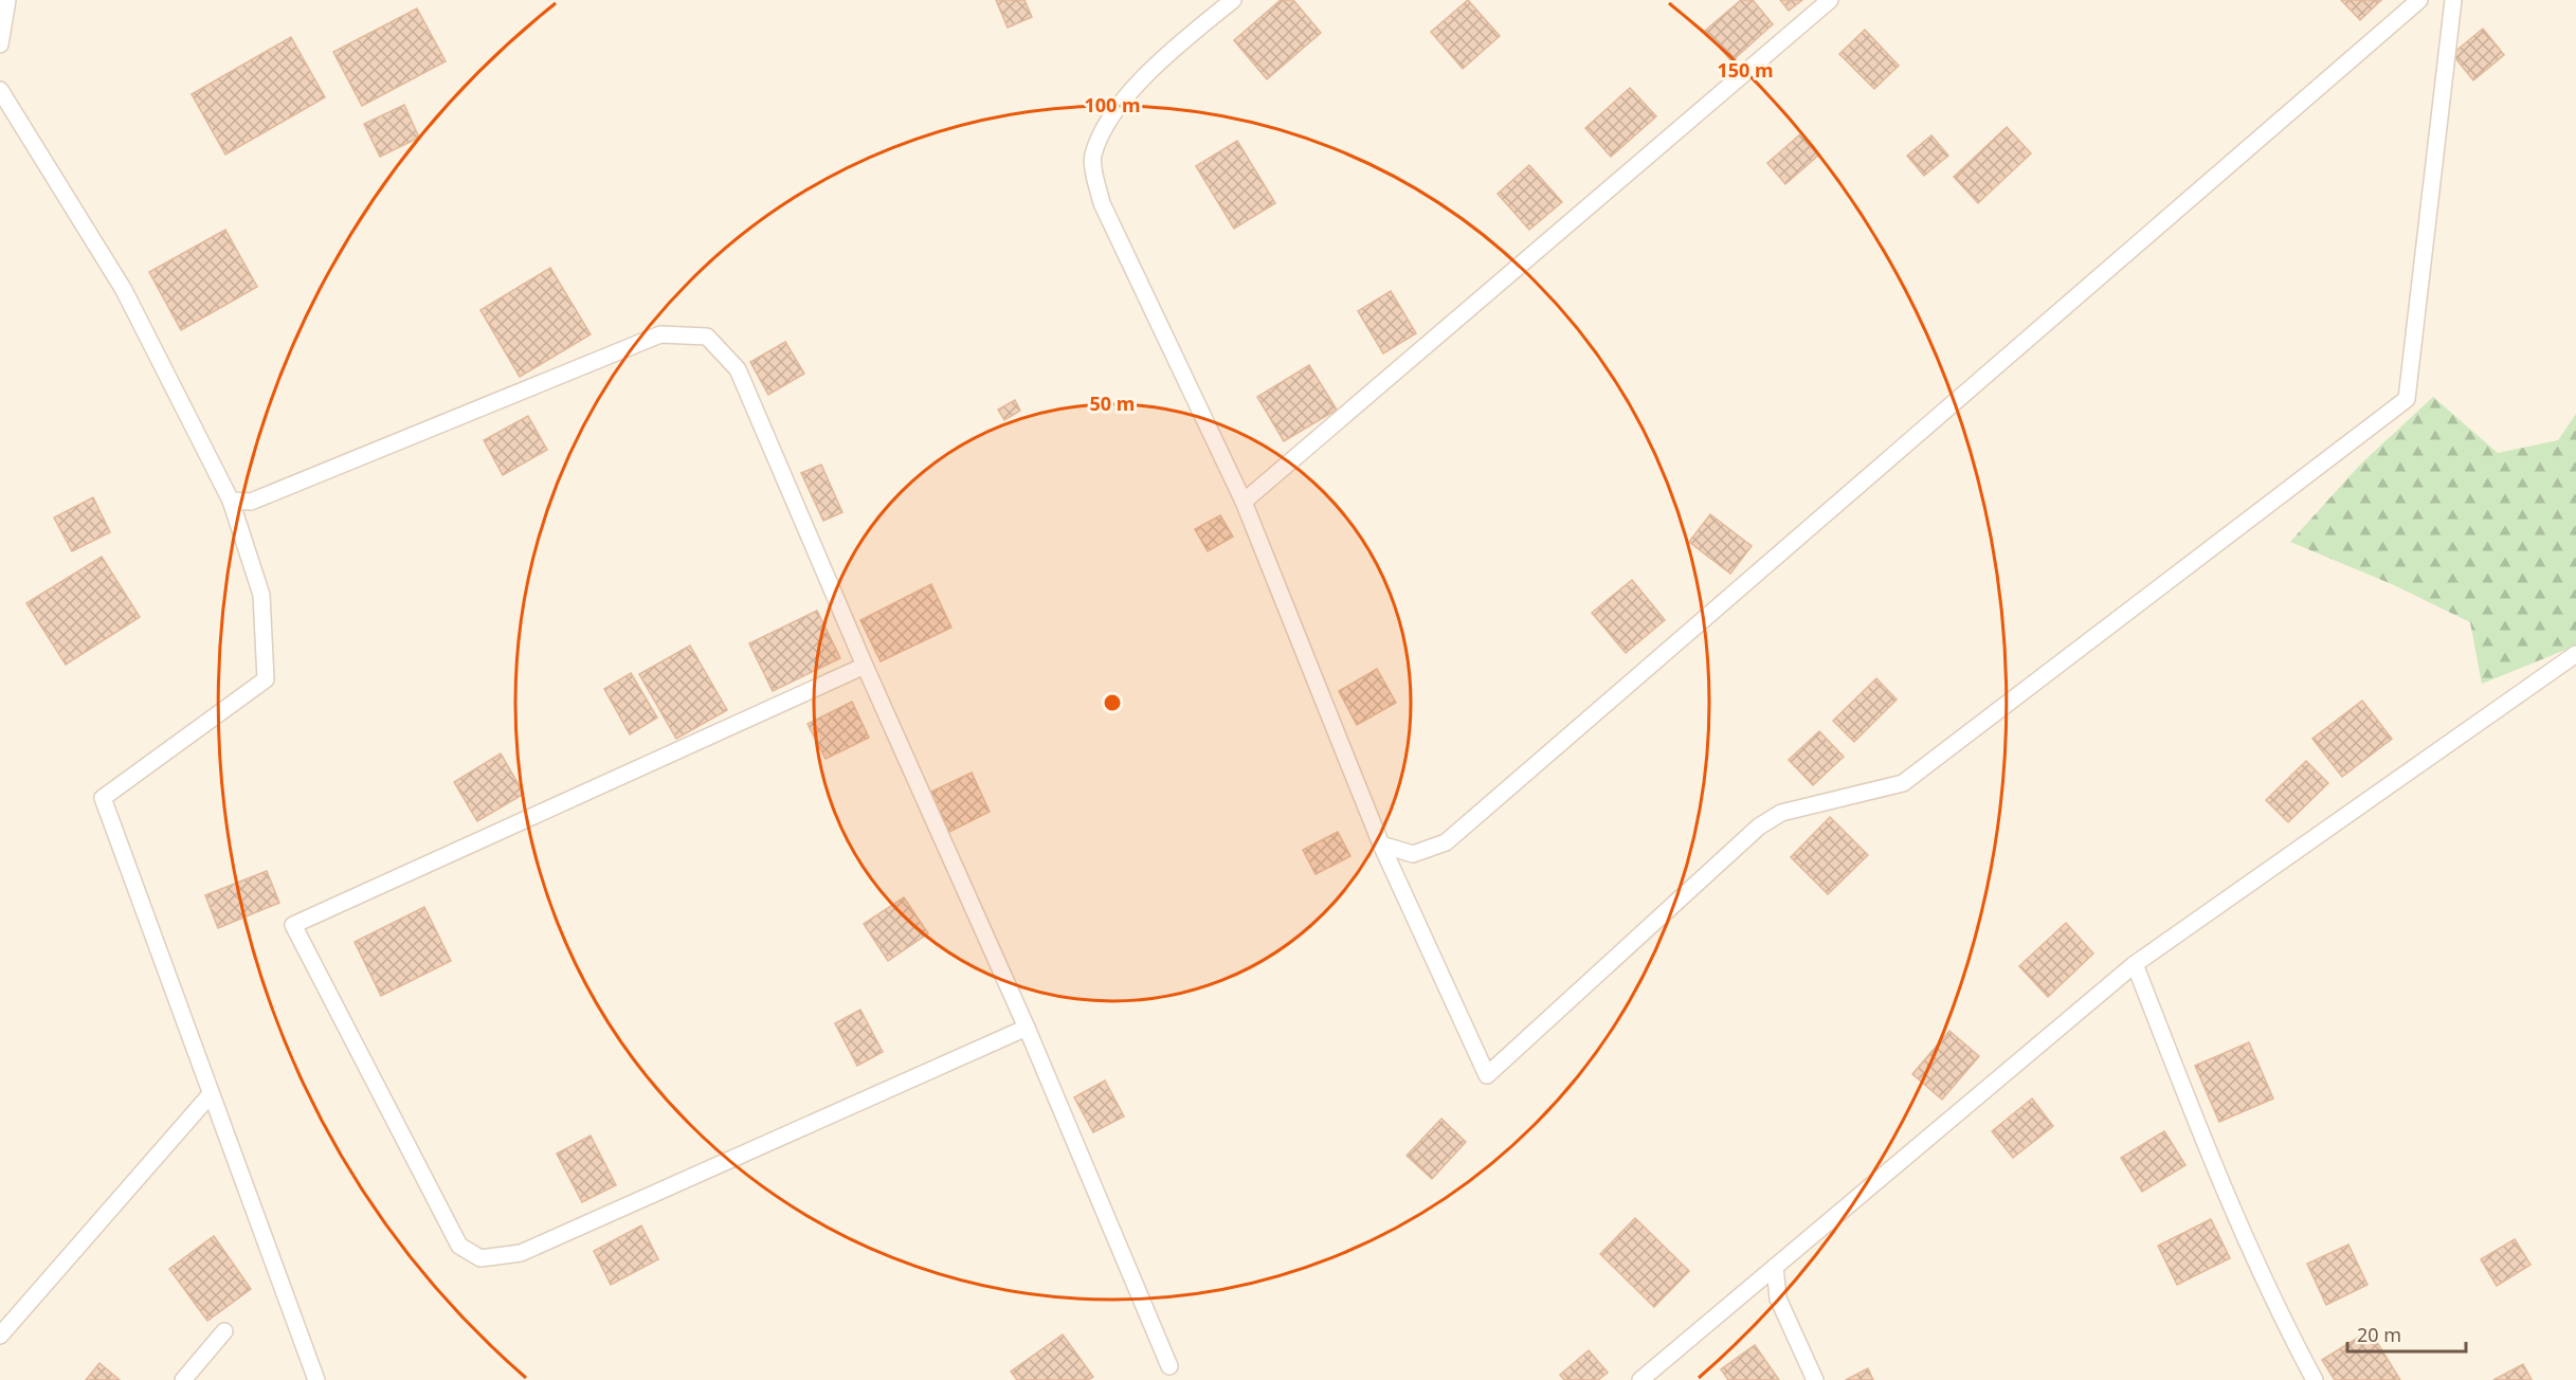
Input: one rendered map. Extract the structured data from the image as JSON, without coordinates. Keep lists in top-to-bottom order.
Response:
{
  "scale_bar": "20 m",
  "rings": ["150 m", "100 m", "50 m"]
}
